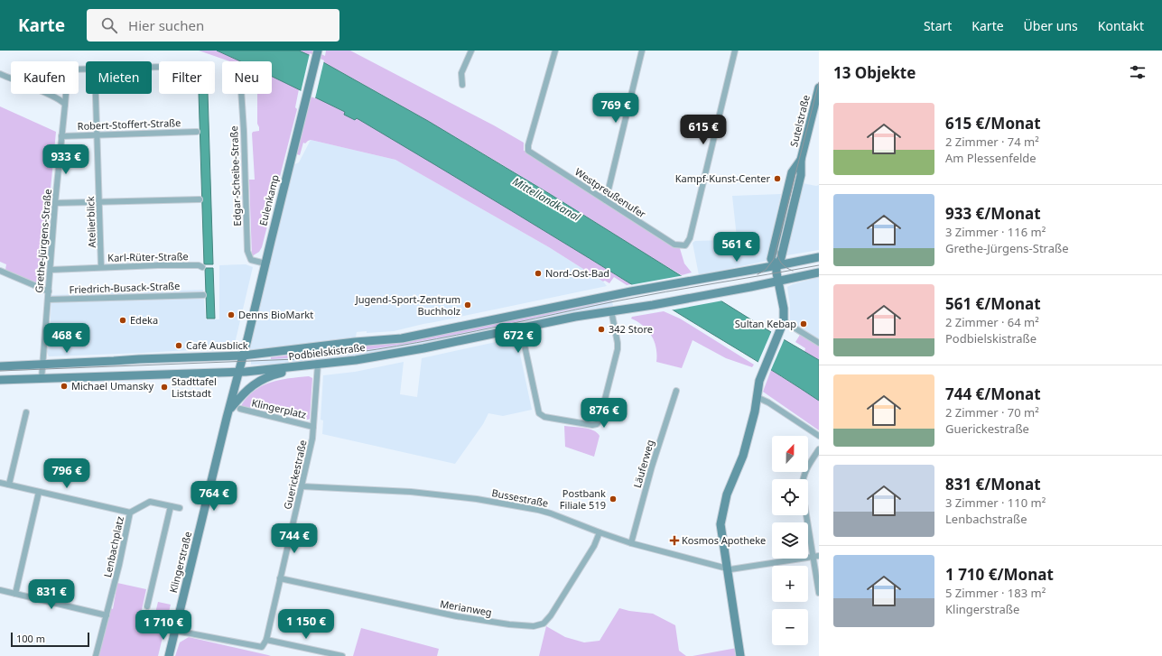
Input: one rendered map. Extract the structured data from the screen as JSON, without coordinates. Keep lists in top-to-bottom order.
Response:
{
  "streets": {
    "main road": [
      "Sutelstraße",
      "Eulenkamp",
      "Podbielskistraße",
      "Klingerstraße"
    ],
    "street": [
      "Robert-Stoffert-Straße",
      "Edgar-Scheibe-Straße",
      "Westpreußenufer",
      "Atelierblick",
      "Grethe-Jürgens-Straße",
      "Karl-Rüter-Straße",
      "Friedrich-Busack-Straße",
      "Klingerplatz",
      "Läuferweg",
      "Guerickestraße",
      "Bussestraße",
      "Lenbachplatz",
      "Merianweg"
    ]
  },
  "crossings": [
    ["Sutelstraße", "Podbielskistraße"],
    ["Robert-Stoffert-Straße", "Atelierblick"],
    ["Robert-Stoffert-Straße", "Grethe-Jürgens-Straße"],
    ["Edgar-Scheibe-Straße", "Eulenkamp"],
    ["Eulenkamp", "Podbielskistraße"],
    ["Eulenkamp", "Klingerstraße"],
    ["Atelierblick", "Karl-Rüter-Straße"],
    ["Grethe-Jürgens-Straße", "Karl-Rüter-Straße"],
    ["Grethe-Jürgens-Straße", "Friedrich-Busack-Straße"],
    ["Grethe-Jürgens-Straße", "Podbielskistraße"],
    ["Podbielskistraße", "Guerickestraße"],
    ["Podbielskistraße", "Klingerstraße"],
    ["Klingerplatz", "Guerickestraße"],
    ["Läuferweg", "Bussestraße"],
    ["Guerickestraße", "Bussestraße"],
    ["Guerickestraße", "Klingerstraße"],
    ["Guerickestraße", "Merianweg"],
    ["Bussestraße", "Merianweg"]
  ],
  "water": ["Mittellandkanal"],
  "places": {
    "other": [
      "Kampf-Kunst-Center",
      "Nord-Ost-Bad",
      "Jugend-Sport-Zentrum Buchholz",
      "Denns BioMarkt",
      "Edeka",
      "Sultan Kebap",
      "342 Store",
      "Café Ausblick",
      "Michael Umansky",
      "Stadttafel Liststadt",
      "Postbank Filiale 519"
    ],
    "health": ["Kosmos Apotheke"]
  },
  "scale_bar": "100 m",
  "north": "top",
  "page": {
    "header": "Karte",
    "search": "Hier suchen",
    "nav": [
      "Start",
      "Karte",
      "Über uns",
      "Kontakt"
    ],
    "heading": "13 Objekte",
    "chip": [
      "Kaufen",
      "Mieten",
      "Filter",
      "Neu"
    ],
    "price": [
      "769 €",
      "615 €",
      "933 €",
      "561 €",
      "468 €",
      "672 €",
      "876 €",
      "796 €",
      "764 €",
      "744 €",
      "831 €",
      "1 150 €",
      "1 710 €"
    ],
    "list": [
      {
        "name": "615 €/Monat",
        "note": "2 Zimmer · 74 m² · Am Plessenfelde"
      },
      {
        "name": "933 €/Monat",
        "note": "3 Zimmer · 116 m² · Grethe-Jürgens-Straße"
      },
      {
        "name": "561 €/Monat",
        "note": "2 Zimmer · 64 m² · Podbielskistraße"
      },
      {
        "name": "744 €/Monat",
        "note": "2 Zimmer · 70 m² · Guerickestraße"
      },
      {
        "name": "831 €/Monat",
        "note": "3 Zimmer · 110 m² · Lenbachstraße"
      },
      {
        "name": "1 710 €/Monat",
        "note": "5 Zimmer · 183 m² · Klingerstraße"
      }
    ],
    "map_buttons": ["+", "−"],
    "scale": "100 m"
  }
}
